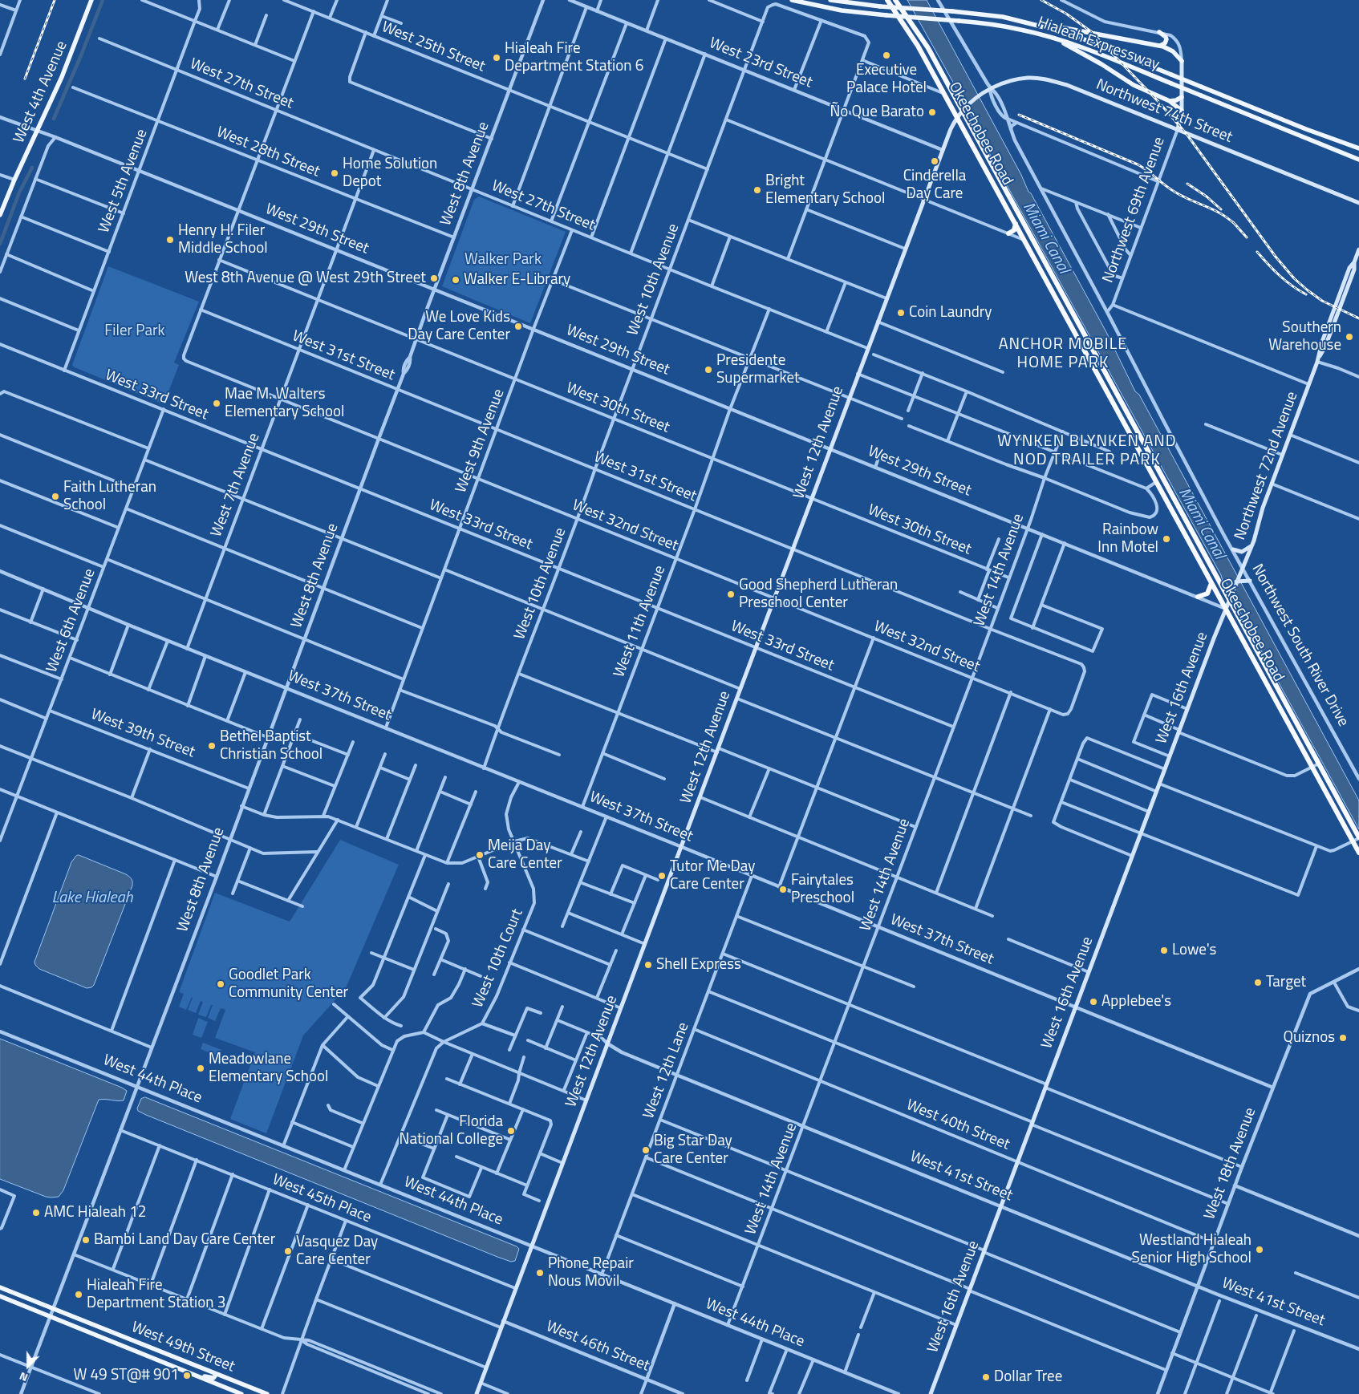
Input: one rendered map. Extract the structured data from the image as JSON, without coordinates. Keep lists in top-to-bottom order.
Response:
{
  "streets": {
    "highway": ["Okeechobee Road"],
    "main road": [
      "Hialeah Expressway",
      "West 4th Avenue",
      "Northwest 74th Street",
      "Northwest 69th Avenue",
      "West 12th Avenue",
      "Northwest 72nd Avenue",
      "West 16th Avenue",
      "West 49th Street"
    ],
    "street": [
      "West 25th Street",
      "West 23rd Street",
      "West 27th Street",
      "West 28th Street",
      "West 8th Avenue",
      "West 5th Avenue",
      "West 29th Street",
      "West 10th Avenue",
      "West 31st Street",
      "West 33rd Street",
      "West 30th Street",
      "West 9th Avenue",
      "West 7th Avenue",
      "West 32nd Street",
      "West 14th Avenue",
      "West 6th Avenue",
      "West 11th Avenue",
      "Northwest South River Drive",
      "West 37th Street",
      "West 39th Street",
      "West 10th Court",
      "West 12th Lane",
      "West 44th Place",
      "West 40th Street",
      "West 18th Avenue",
      "West 41st Street",
      "West 45th Place",
      "West 46th Street"
    ]
  },
  "crossings": [
    ["West 25th Street", "West 8th Avenue"],
    ["West 25th Street", "West 10th Avenue"],
    ["West 23rd Street", "West 10th Avenue"],
    ["West 23rd Street", "West 12th Avenue"],
    ["West 27th Street", "West 8th Avenue"],
    ["West 27th Street", "West 5th Avenue"],
    ["West 27th Street", "West 10th Avenue"],
    ["West 27th Street", "West 9th Avenue"],
    ["West 27th Street", "West 12th Avenue"],
    ["West 27th Street", "West 7th Avenue"],
    ["West 27th Street", "West 11th Avenue"],
    ["West 4th Avenue", "West 29th Street"],
    ["Northwest 74th Street", "Okeechobee Road"],
    ["Northwest 74th Street", "Northwest 69th Avenue"],
    ["Northwest 74th Street", "West 12th Avenue"],
    ["Northwest 74th Street", "Northwest South River Drive"],
    ["Okeechobee Road", "West 29th Street"],
    ["Okeechobee Road", "West 12th Avenue"],
    ["Okeechobee Road", "Northwest 72nd Avenue"],
    ["Okeechobee Road", "West 16th Avenue"],
    ["West 28th Street", "West 8th Avenue"],
    ["West 28th Street", "West 5th Avenue"],
    ["West 28th Street", "West 7th Avenue"],
    ["West 8th Avenue", "West 29th Street"],
    ["West 8th Avenue", "West 31st Street"],
    ["West 8th Avenue", "West 33rd Street"],
    ["West 8th Avenue", "West 30th Street"],
    ["West 8th Avenue", "West 32nd Street"],
    ["West 8th Avenue", "West 37th Street"],
    ["West 8th Avenue", "West 39th Street"],
    ["West 8th Avenue", "West 44th Place"],
    ["West 8th Avenue", "West 45th Place"],
    ["West 8th Avenue", "West 49th Street"],
    ["West 5th Avenue", "West 29th Street"],
    ["West 5th Avenue", "West 33rd Street"],
    ["Northwest 69th Avenue", "Northwest South River Drive"],
    ["West 29th Street", "West 10th Avenue"],
    ["West 29th Street", "West 9th Avenue"],
    ["West 29th Street", "West 12th Avenue"],
    ["West 29th Street", "West 7th Avenue"],
    ["West 29th Street", "West 14th Avenue"],
    ["West 29th Street", "West 11th Avenue"],
    ["West 29th Street", "West 16th Avenue"],
    ["West 10th Avenue", "West 31st Street"],
    ["West 10th Avenue", "West 33rd Street"],
    ["West 10th Avenue", "West 30th Street"],
    ["West 10th Avenue", "West 32nd Street"],
    ["West 10th Avenue", "West 37th Street"],
    ["West 31st Street", "West 9th Avenue"],
    ["West 31st Street", "West 12th Avenue"],
    ["West 31st Street", "West 7th Avenue"],
    ["West 31st Street", "West 32nd Street"],
    ["West 31st Street", "West 14th Avenue"],
    ["West 31st Street", "West 11th Avenue"],
    ["West 33rd Street", "West 9th Avenue"],
    ["West 33rd Street", "West 12th Avenue"],
    ["West 33rd Street", "West 7th Avenue"],
    ["West 33rd Street", "West 14th Avenue"],
    ["West 33rd Street", "West 6th Avenue"],
    ["West 33rd Street", "West 11th Avenue"],
    ["West 30th Street", "West 9th Avenue"],
    ["West 30th Street", "West 12th Avenue"],
    ["West 30th Street", "West 7th Avenue"],
    ["West 30th Street", "West 14th Avenue"],
    ["West 30th Street", "West 11th Avenue"],
    ["West 9th Avenue", "West 32nd Street"],
    ["West 9th Avenue", "West 37th Street"],
    ["West 12th Avenue", "West 32nd Street"],
    ["West 12th Avenue", "West 37th Street"],
    ["West 12th Avenue", "West 44th Place"],
    ["West 12th Avenue", "West 41st Street"],
    ["West 12th Avenue", "West 45th Place"],
    ["West 12th Avenue", "West 46th Street"],
    ["Northwest 72nd Avenue", "Northwest South River Drive"],
    ["Northwest 72nd Avenue", "West 16th Avenue"],
    ["West 7th Avenue", "West 32nd Street"],
    ["West 7th Avenue", "West 37th Street"],
    ["West 32nd Street", "West 14th Avenue"],
    ["West 32nd Street", "West 11th Avenue"],
    ["West 14th Avenue", "West 37th Street"],
    ["West 14th Avenue", "West 44th Place"],
    ["West 14th Avenue", "West 40th Street"],
    ["West 14th Avenue", "West 41st Street"],
    ["West 6th Avenue", "West 37th Street"],
    ["West 6th Avenue", "West 39th Street"],
    ["West 11th Avenue", "West 37th Street"],
    ["West 16th Avenue", "West 37th Street"],
    ["West 16th Avenue", "West 40th Street"],
    ["West 16th Avenue", "West 41st Street"],
    ["West 37th Street", "West 10th Court"],
    ["West 37th Street", "West 12th Lane"],
    ["West 37th Street", "West 18th Avenue"],
    ["West 10th Court", "West 44th Place"],
    ["West 12th Lane", "West 44th Place"],
    ["West 12th Lane", "West 40th Street"],
    ["West 12th Lane", "West 41st Street"],
    ["West 40th Street", "West 18th Avenue"],
    ["West 18th Avenue", "West 41st Street"]
  ],
  "districts": ["ANCHOR MOBILE HOME PARK", "WYNKEN BLYNKEN AND NOD TRAILER PARK"],
  "water": ["Miami Canal", "Lake Hialeah"],
  "parks": ["Walker Park", "Filer Park"],
  "places": [
    "Executive Palace Hotel",
    "Hialeah Fire Department Station 6",
    "Ño Que Barato",
    "Cinderella Day Care",
    "Home Solution Depot",
    "Bright Elementary School",
    "Henry H. Filer Middle School",
    "West 8th Avenue @ West 29th Street",
    "Walker E-Library",
    "Coin Laundry",
    "We Love Kids Day Care Center",
    "Southern Warehouse",
    "Presidente Supermarket",
    "Mae M. Walters Elementary School",
    "Faith Lutheran School",
    "Rainbow Inn Motel",
    "Good Shepherd Lutheran Preschool Center",
    "Bethel Baptist Christian School",
    "Meija Day Care Center",
    "Tutor Me Day Care Center",
    "Fairytales Preschool",
    "Lowe's",
    "Shell Express",
    "Target",
    "Goodlet Park Community Center",
    "Applebee's",
    "Quiznos",
    "Meadowlane Elementary School",
    "Florida National College",
    "Big Star Day Care Center",
    "AMC Hialeah 12",
    "Bambi Land Day Care Center",
    "Westland Hialeah Senior High School",
    "Vasquez Day Care Center",
    "Phone Repair Nous Movil",
    "Hialeah Fire Department Station 3",
    "W 49 ST@# 901",
    "Dollar Tree"
  ],
  "north": "bottom"
}
